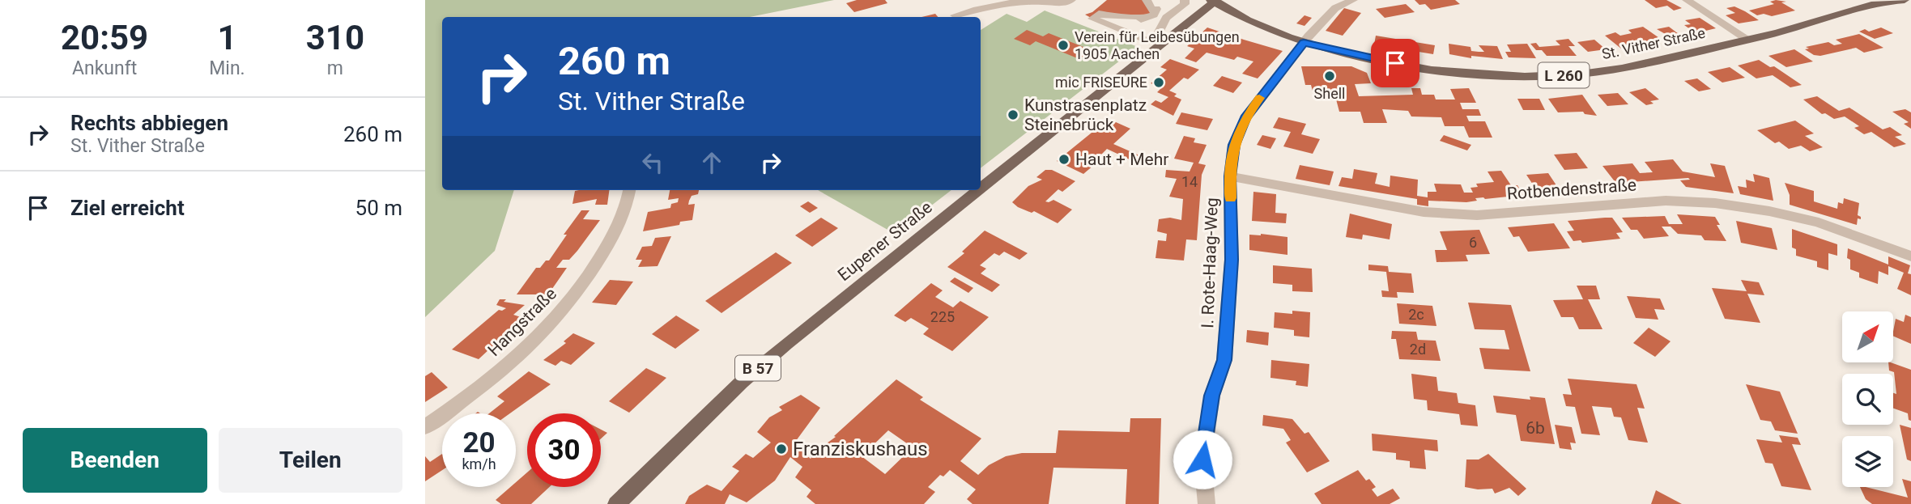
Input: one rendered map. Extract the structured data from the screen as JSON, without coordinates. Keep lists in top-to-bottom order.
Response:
{
  "streets": {
    "main road": [
      "St. Vither Straße",
      "L 260",
      "Eupener Straße",
      "B 57"
    ],
    "street": ["Rotbendenstraße", "I. Rote-Haag-Weg", "Hangstraße"]
  },
  "crossings": [
    ["St. Vither Straße", "L 260"],
    ["St. Vither Straße", "I. Rote-Haag-Weg"],
    ["L 260", "Eupener Straße"],
    ["L 260", "I. Rote-Haag-Weg"],
    ["Rotbendenstraße", "I. Rote-Haag-Weg"]
  ],
  "places": [
    "Verein für Leibesübungen 1905 Aachen",
    "Shell",
    "mic FRISEURE",
    "Kunstrasenplatz Steinebrück",
    "Haut + Mehr",
    "Franziskushaus"
  ],
  "house_numbers": [
    "14",
    "6",
    "2c",
    "225",
    "2d",
    "6b"
  ],
  "north": "top right",
  "page": {
    "eta": [
      "20:59",
      "Ankunft",
      "1",
      "Min.",
      "310",
      "m"
    ],
    "turn": ["260 m", "St. Vither Straße"],
    "list": [
      {
        "name": "Rechts abbiegen",
        "note": "St. Vither Straße",
        "value": "260 m"
      },
      {
        "name": "Ziel erreicht",
        "value": "50 m"
      }
    ],
    "speed": "20 km/h",
    "limit": "30",
    "buttons": ["Beenden", "Teilen"]
  }
}
